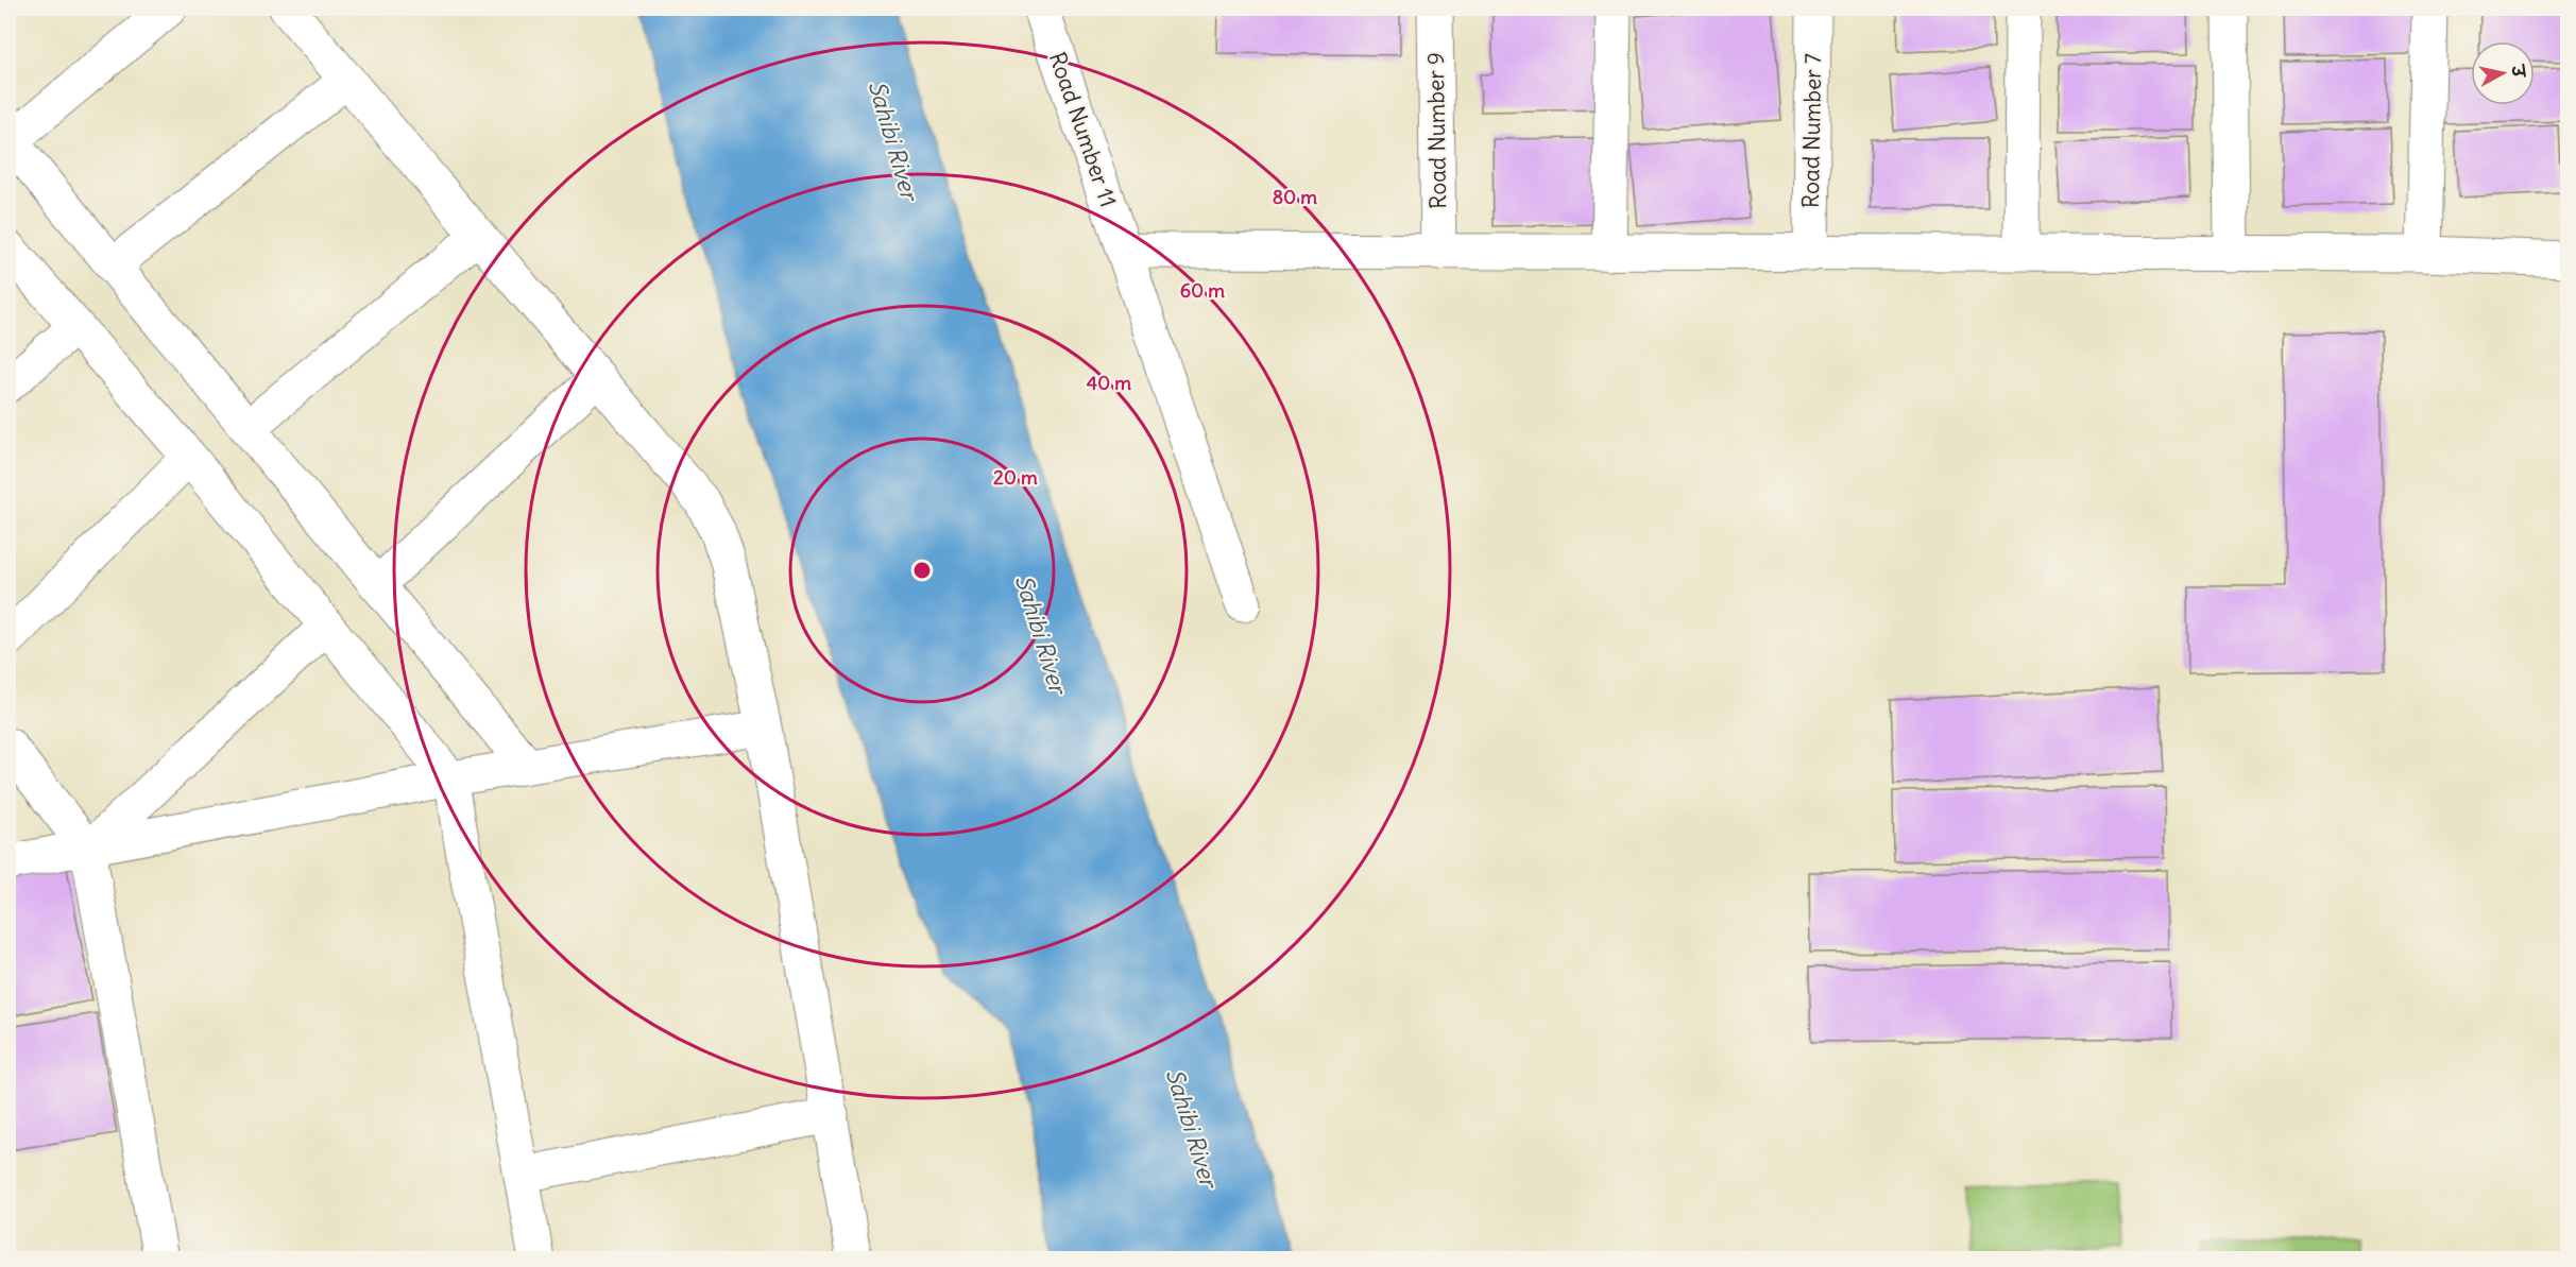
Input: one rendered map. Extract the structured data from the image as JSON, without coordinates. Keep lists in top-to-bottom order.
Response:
{
  "streets": {
    "street": ["Road Number 11", "Road Number 9", "Road Number 7"]
  },
  "water": ["Sahibi River"],
  "north": "right",
  "rings": [
    "80 m",
    "60 m",
    "40 m",
    "20 m"
  ]
}
